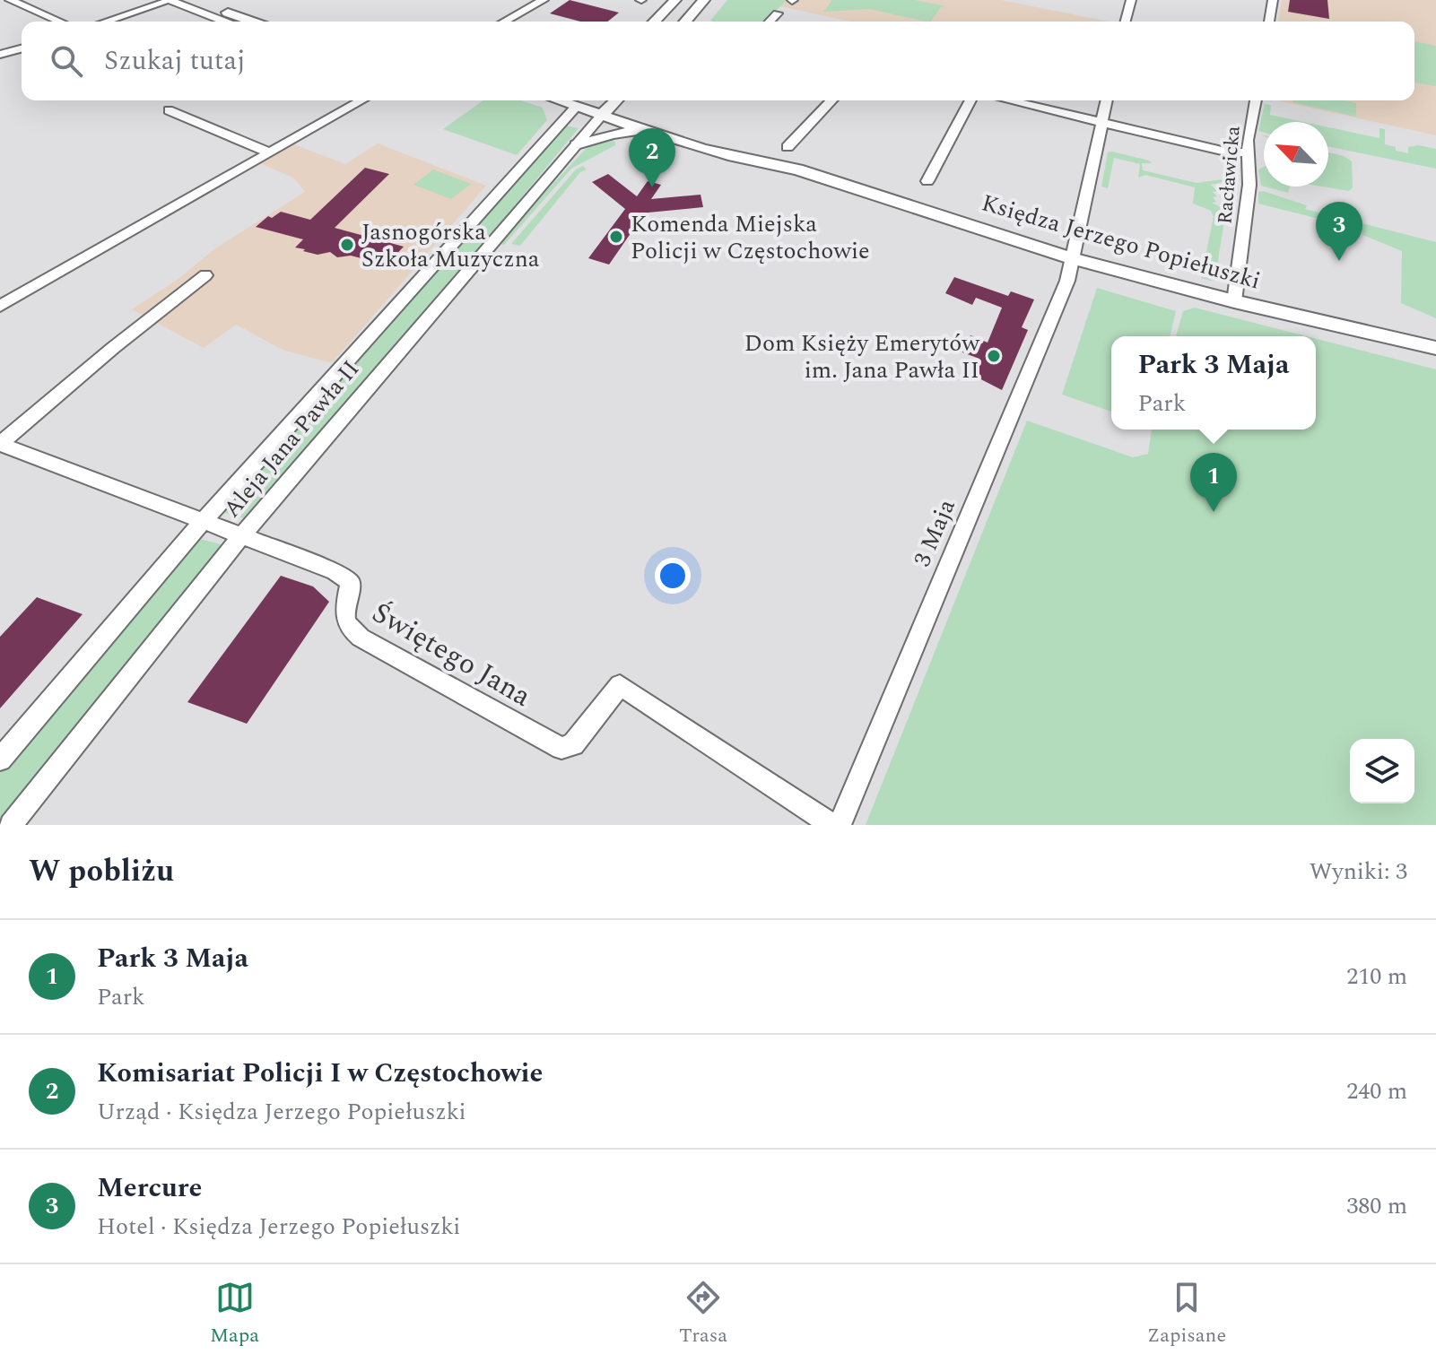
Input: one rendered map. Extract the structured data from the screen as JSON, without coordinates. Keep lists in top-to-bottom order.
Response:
{
  "streets": {
    "main road": ["Księdza Jerzego Popiełuszki"],
    "street": [
      "Racławicka",
      "Aleja Jana Pawła II",
      "3 Maja",
      "Świętego Jana"
    ]
  },
  "crossings": [
    ["Racławicka", "Księdza Jerzego Popiełuszki"],
    ["Księdza Jerzego Popiełuszki", "Aleja Jana Pawła II"],
    ["Księdza Jerzego Popiełuszki", "3 Maja"],
    ["Aleja Jana Pawła II", "Świętego Jana"]
  ],
  "places": ["Komenda Miejska Policji w Częstochowie", "Jasnogórska Szkoła Muzyczna", "Dom Księży Emerytów im. Jana Pawła II"],
  "north": "top left",
  "page": {
    "search": "Szukaj tutaj",
    "pins": ["2", "3", "1"],
    "popup": ["Park 3 Maja", "Park"],
    "heading": ["W pobliżu", "Wyniki: 3"],
    "list": [
      {
        "mark": "1",
        "name": "Park 3 Maja",
        "note": "Park",
        "value": "210 m"
      },
      {
        "mark": "2",
        "name": "Komisariat Policji I w Częstochowie",
        "note": "Urząd · Księdza Jerzego Popiełuszki",
        "value": "240 m"
      },
      {
        "mark": "3",
        "name": "Mercure",
        "note": "Hotel · Księdza Jerzego Popiełuszki",
        "value": "380 m"
      }
    ],
    "nav": ["Mapa", "Trasa", "Zapisane"]
  }
}
